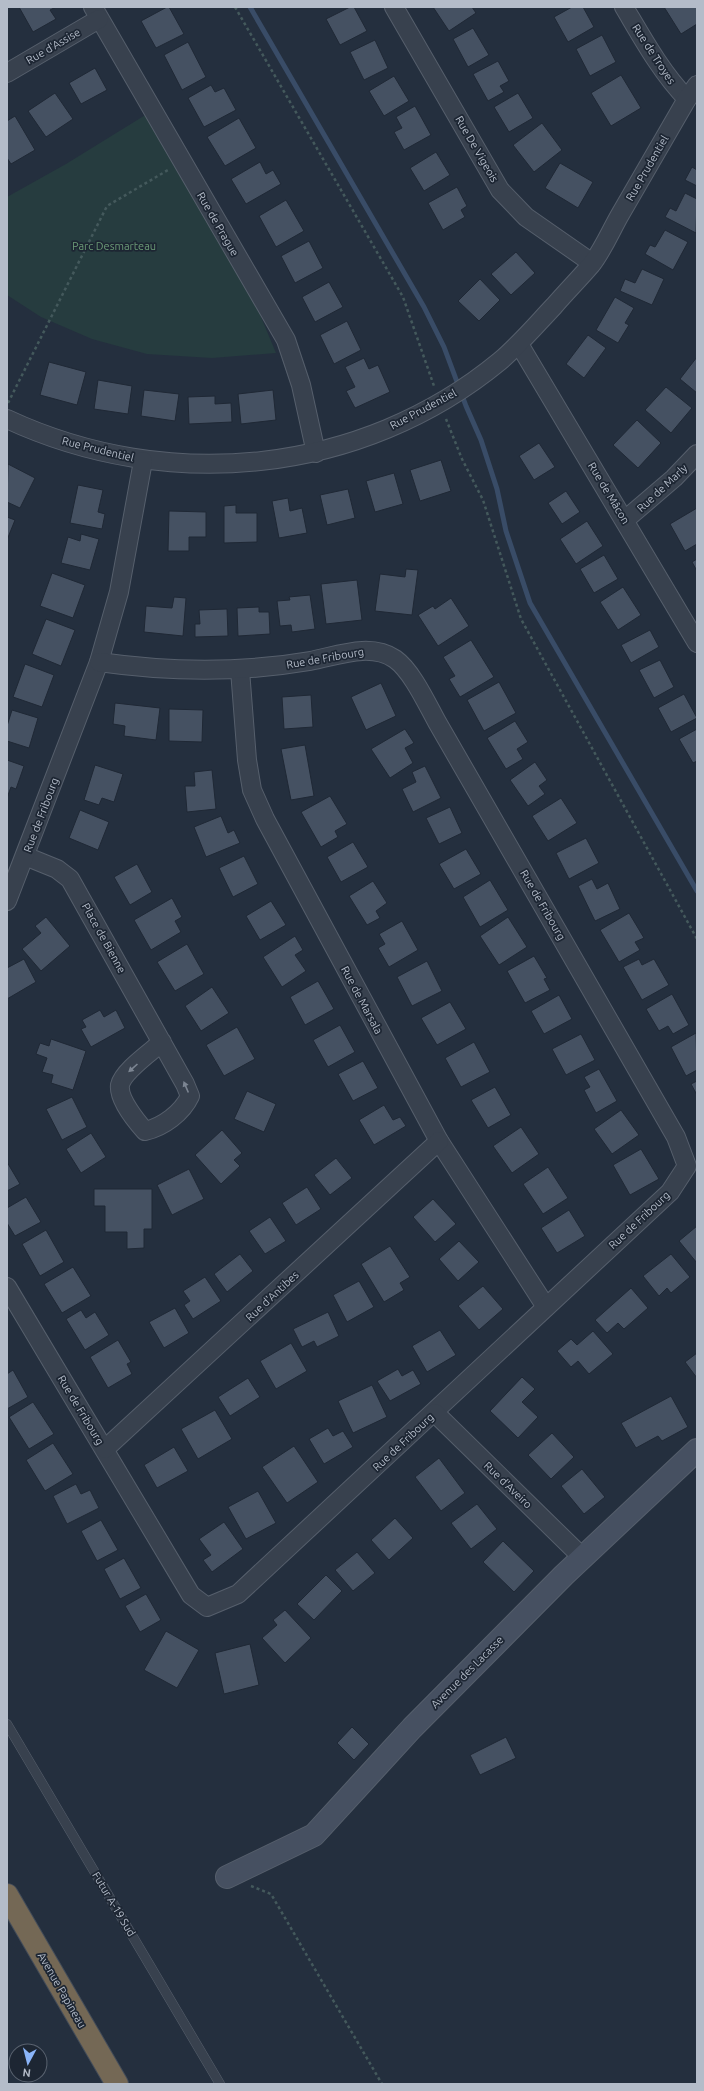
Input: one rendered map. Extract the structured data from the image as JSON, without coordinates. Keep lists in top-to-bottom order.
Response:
{
  "streets": {
    "highway": ["Avenue Papineau"],
    "street": [
      "Rue d'Assise",
      "Rue de Troyes",
      "Rue De Vigeois",
      "Rue Prudentiel",
      "Rue de Prague",
      "Rue de Marly",
      "Rue de Mâcon",
      "Rue de Fribourg",
      "Place de Bienne",
      "Rue de Marsala",
      "Rue d'Antibes",
      "Rue d'Aveiro",
      "Avenue des Lacasse"
    ],
    "lane": ["Futur A-19 Sud"]
  },
  "crossings": [
    ["Rue d'Assise", "Rue de Prague"],
    ["Rue de Troyes", "Rue Prudentiel"],
    ["Rue De Vigeois", "Rue Prudentiel"],
    ["Rue Prudentiel", "Rue de Prague"],
    ["Rue Prudentiel", "Rue de Mâcon"],
    ["Rue Prudentiel", "Rue de Fribourg"],
    ["Rue de Marly", "Rue de Mâcon"],
    ["Rue de Fribourg", "Place de Bienne"],
    ["Rue de Fribourg", "Rue de Marsala"],
    ["Rue de Fribourg", "Rue d'Antibes"],
    ["Rue de Fribourg", "Rue d'Aveiro"],
    ["Rue de Marsala", "Rue d'Antibes"],
    ["Rue d'Aveiro", "Avenue des Lacasse"]
  ],
  "parks": ["Parc Desmarteau"],
  "north": "bottom"
}
